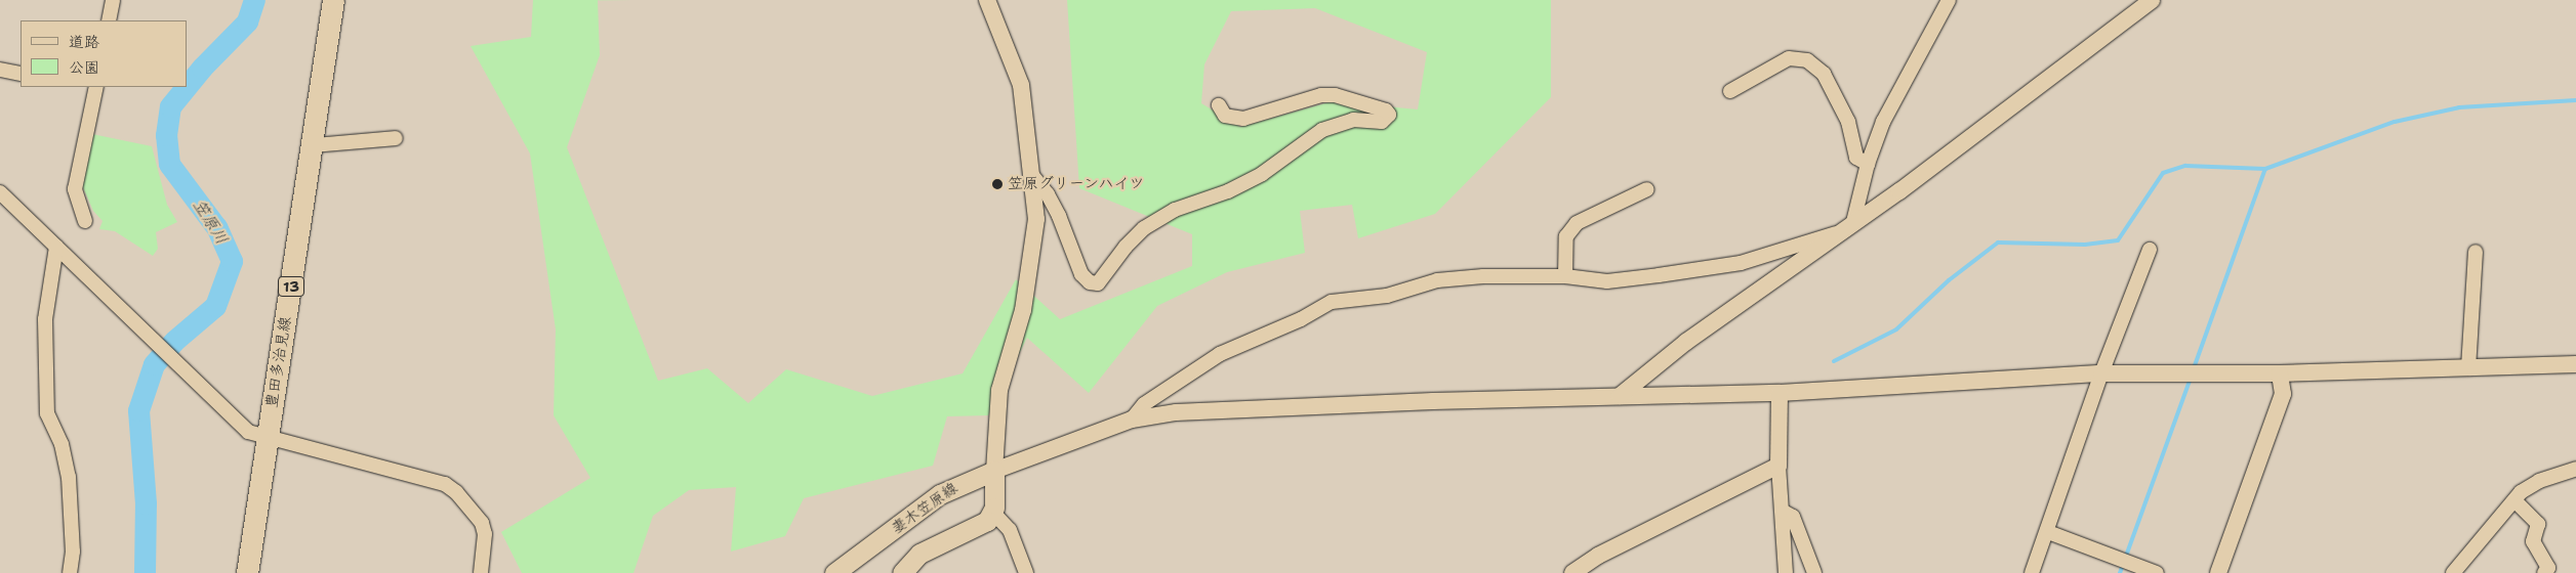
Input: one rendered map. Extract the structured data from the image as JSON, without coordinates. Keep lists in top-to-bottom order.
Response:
{
  "streets": {
    "main road": ["13", "豊田多治見線", "妻木笠原線"]
  },
  "water": ["笠原川"],
  "places": ["笠原グリーンハイツ"],
  "legend": ["道路", "公園"]
}
